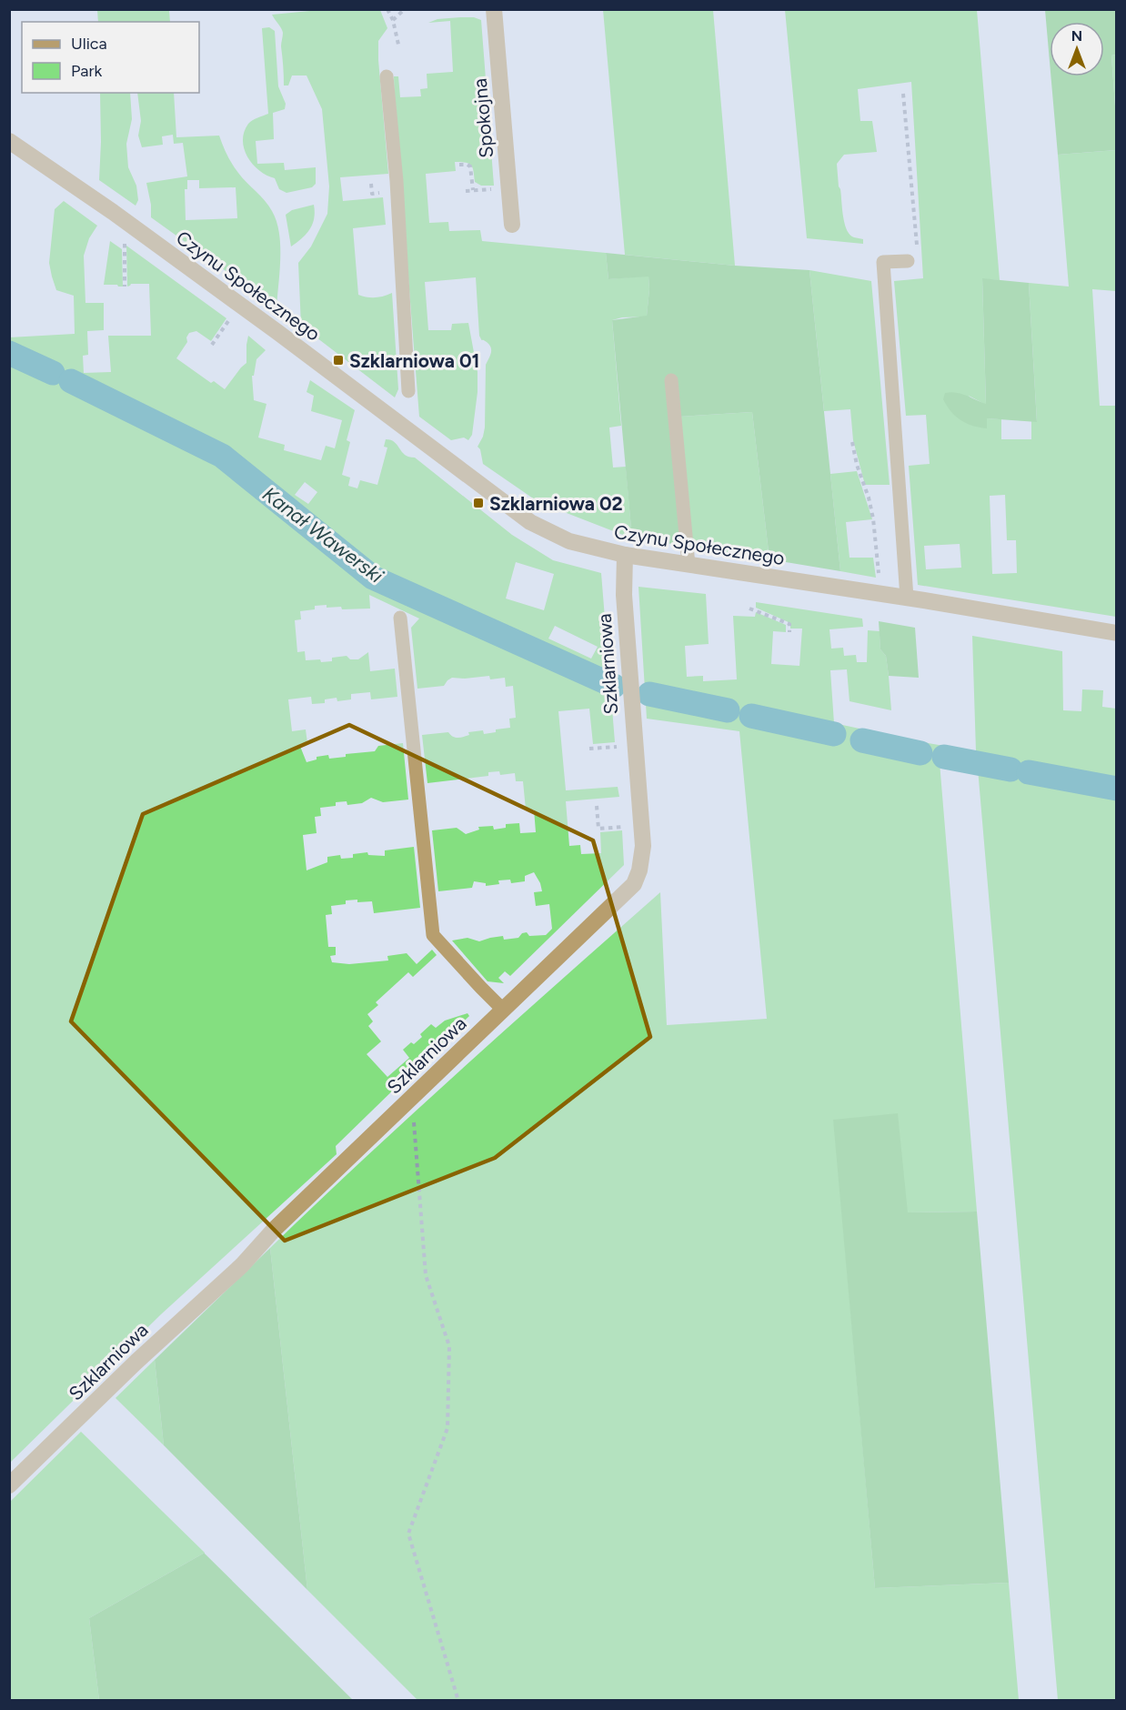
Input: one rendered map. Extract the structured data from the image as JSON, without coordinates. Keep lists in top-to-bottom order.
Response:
{
  "streets": {
    "street": ["Spokojna", "Czynu Społecznego", "Szklarniowa"]
  },
  "crossings": [
    ["Czynu Społecznego", "Szklarniowa"]
  ],
  "water": ["Kanał Wawerski"],
  "places": {
    "transit": ["Szklarniowa 01", "Szklarniowa 02"]
  },
  "legend": ["Ulica", "Park"],
  "north": "top"
}
